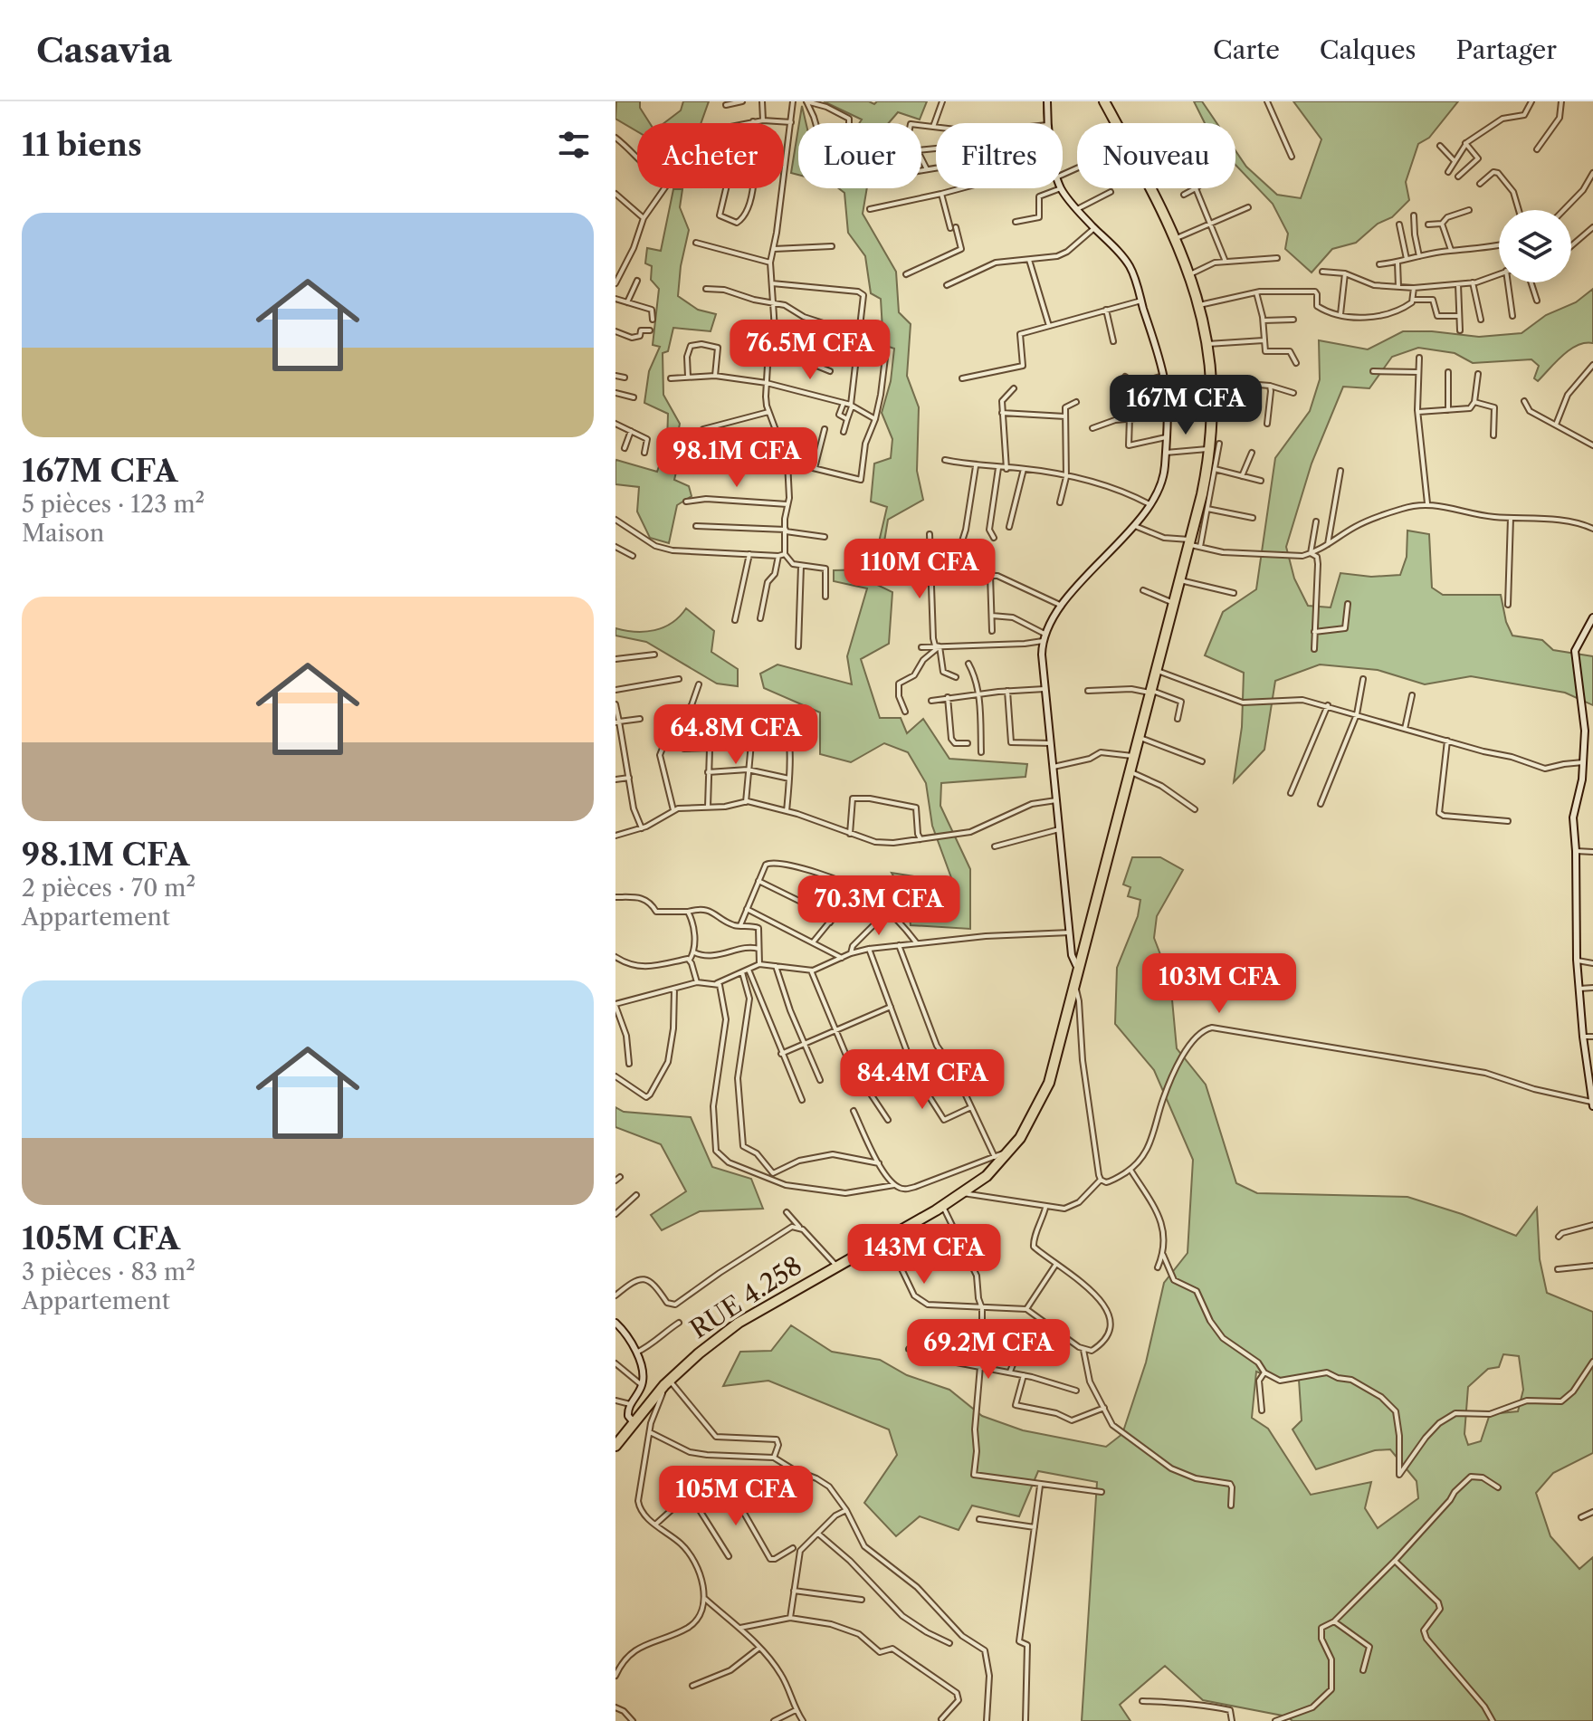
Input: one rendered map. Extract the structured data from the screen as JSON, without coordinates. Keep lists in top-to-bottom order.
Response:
{
  "streets": {
    "highway": ["RUE 4.258"]
  },
  "page": {
    "header": "Casavia",
    "nav": ["Carte", "Calques", "Partager"],
    "heading": "11 biens",
    "chip": [
      "Acheter",
      "Louer",
      "Filtres",
      "Nouveau"
    ],
    "list": [
      {
        "name": "167M CFA",
        "note": "5 pièces · 123 m² · Maison"
      },
      {
        "name": "98.1M CFA",
        "note": "2 pièces · 70 m² · Appartement"
      },
      {
        "name": "105M CFA",
        "note": "3 pièces · 83 m² · Appartement"
      }
    ],
    "price": [
      "76.5M CFA",
      "167M CFA",
      "98.1M CFA",
      "110M CFA",
      "64.8M CFA",
      "70.3M CFA",
      "103M CFA",
      "84.4M CFA",
      "143M CFA",
      "69.2M CFA",
      "105M CFA"
    ]
  }
}
